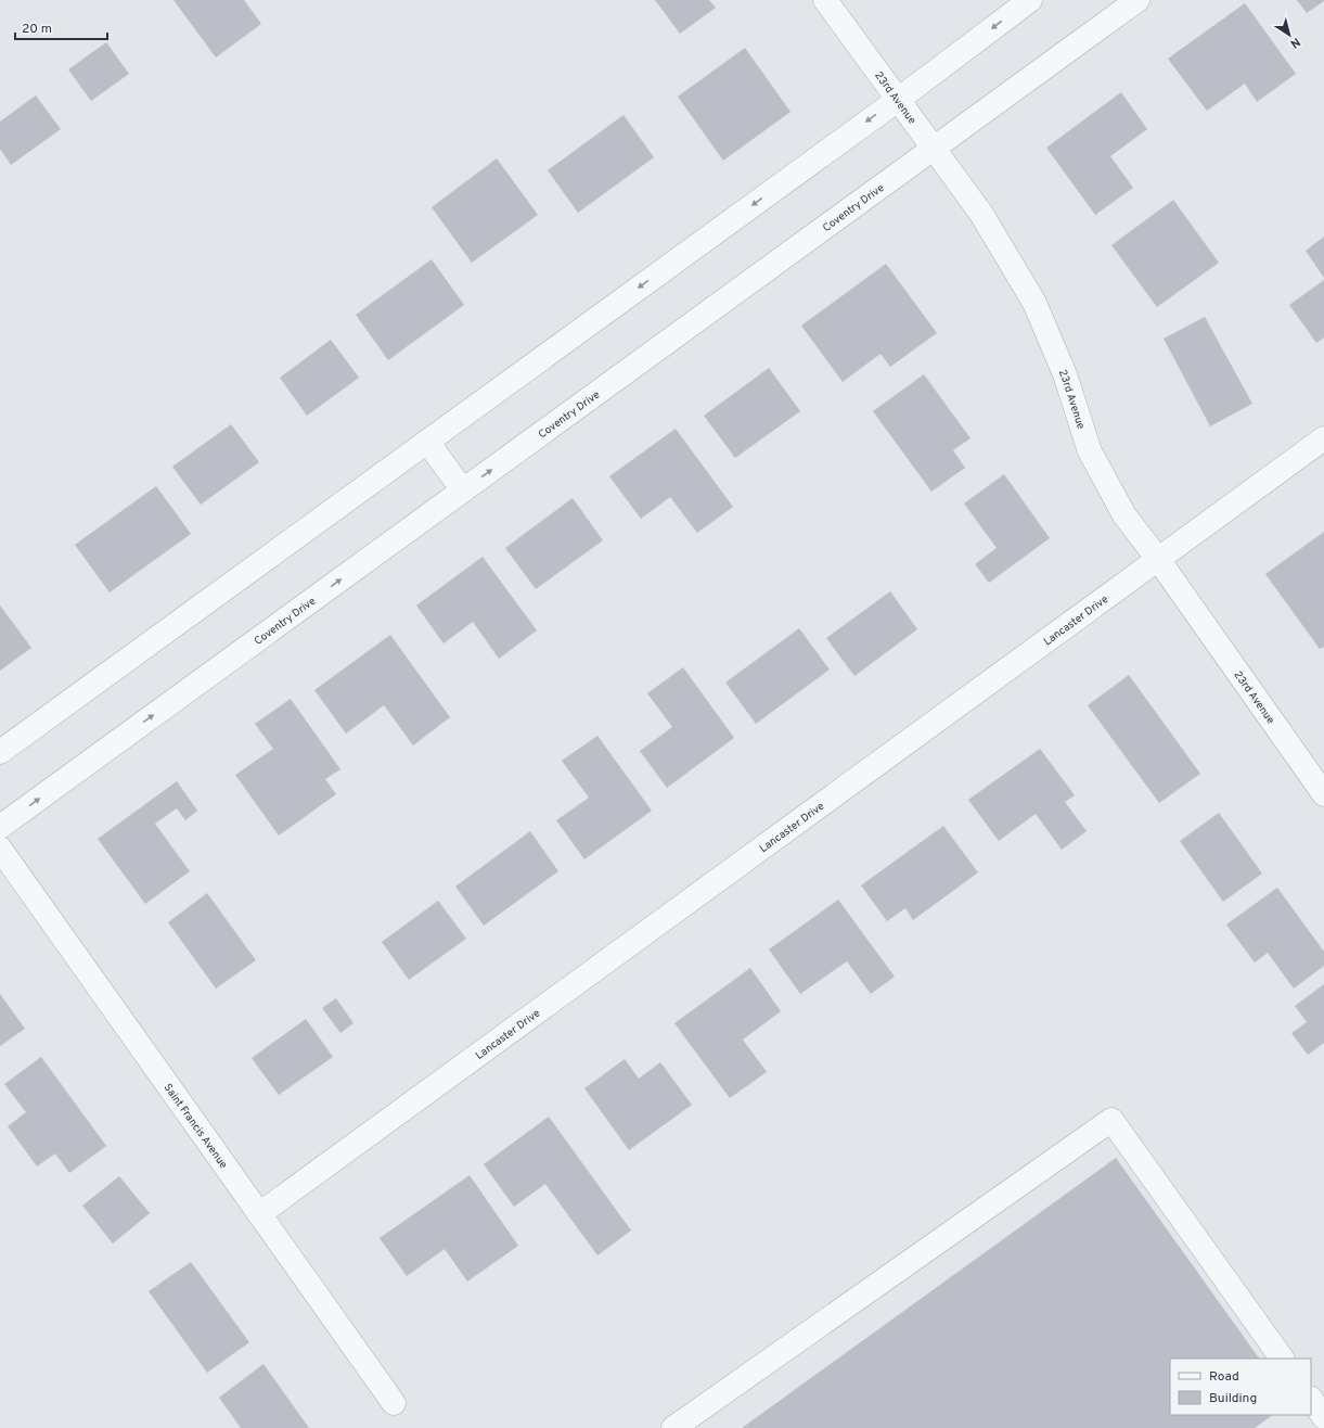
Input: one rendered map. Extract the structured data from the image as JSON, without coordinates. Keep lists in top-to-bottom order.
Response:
{
  "streets": {
    "street": [
      "23rd Avenue",
      "Coventry Drive",
      "Lancaster Drive",
      "Saint Francis Avenue"
    ]
  },
  "crossings": [
    ["23rd Avenue", "Coventry Drive"],
    ["23rd Avenue", "Lancaster Drive"],
    ["Lancaster Drive", "Saint Francis Avenue"]
  ],
  "legend": ["Road", "Building"],
  "scale_bar": "20 m",
  "north": "bottom right"
}
